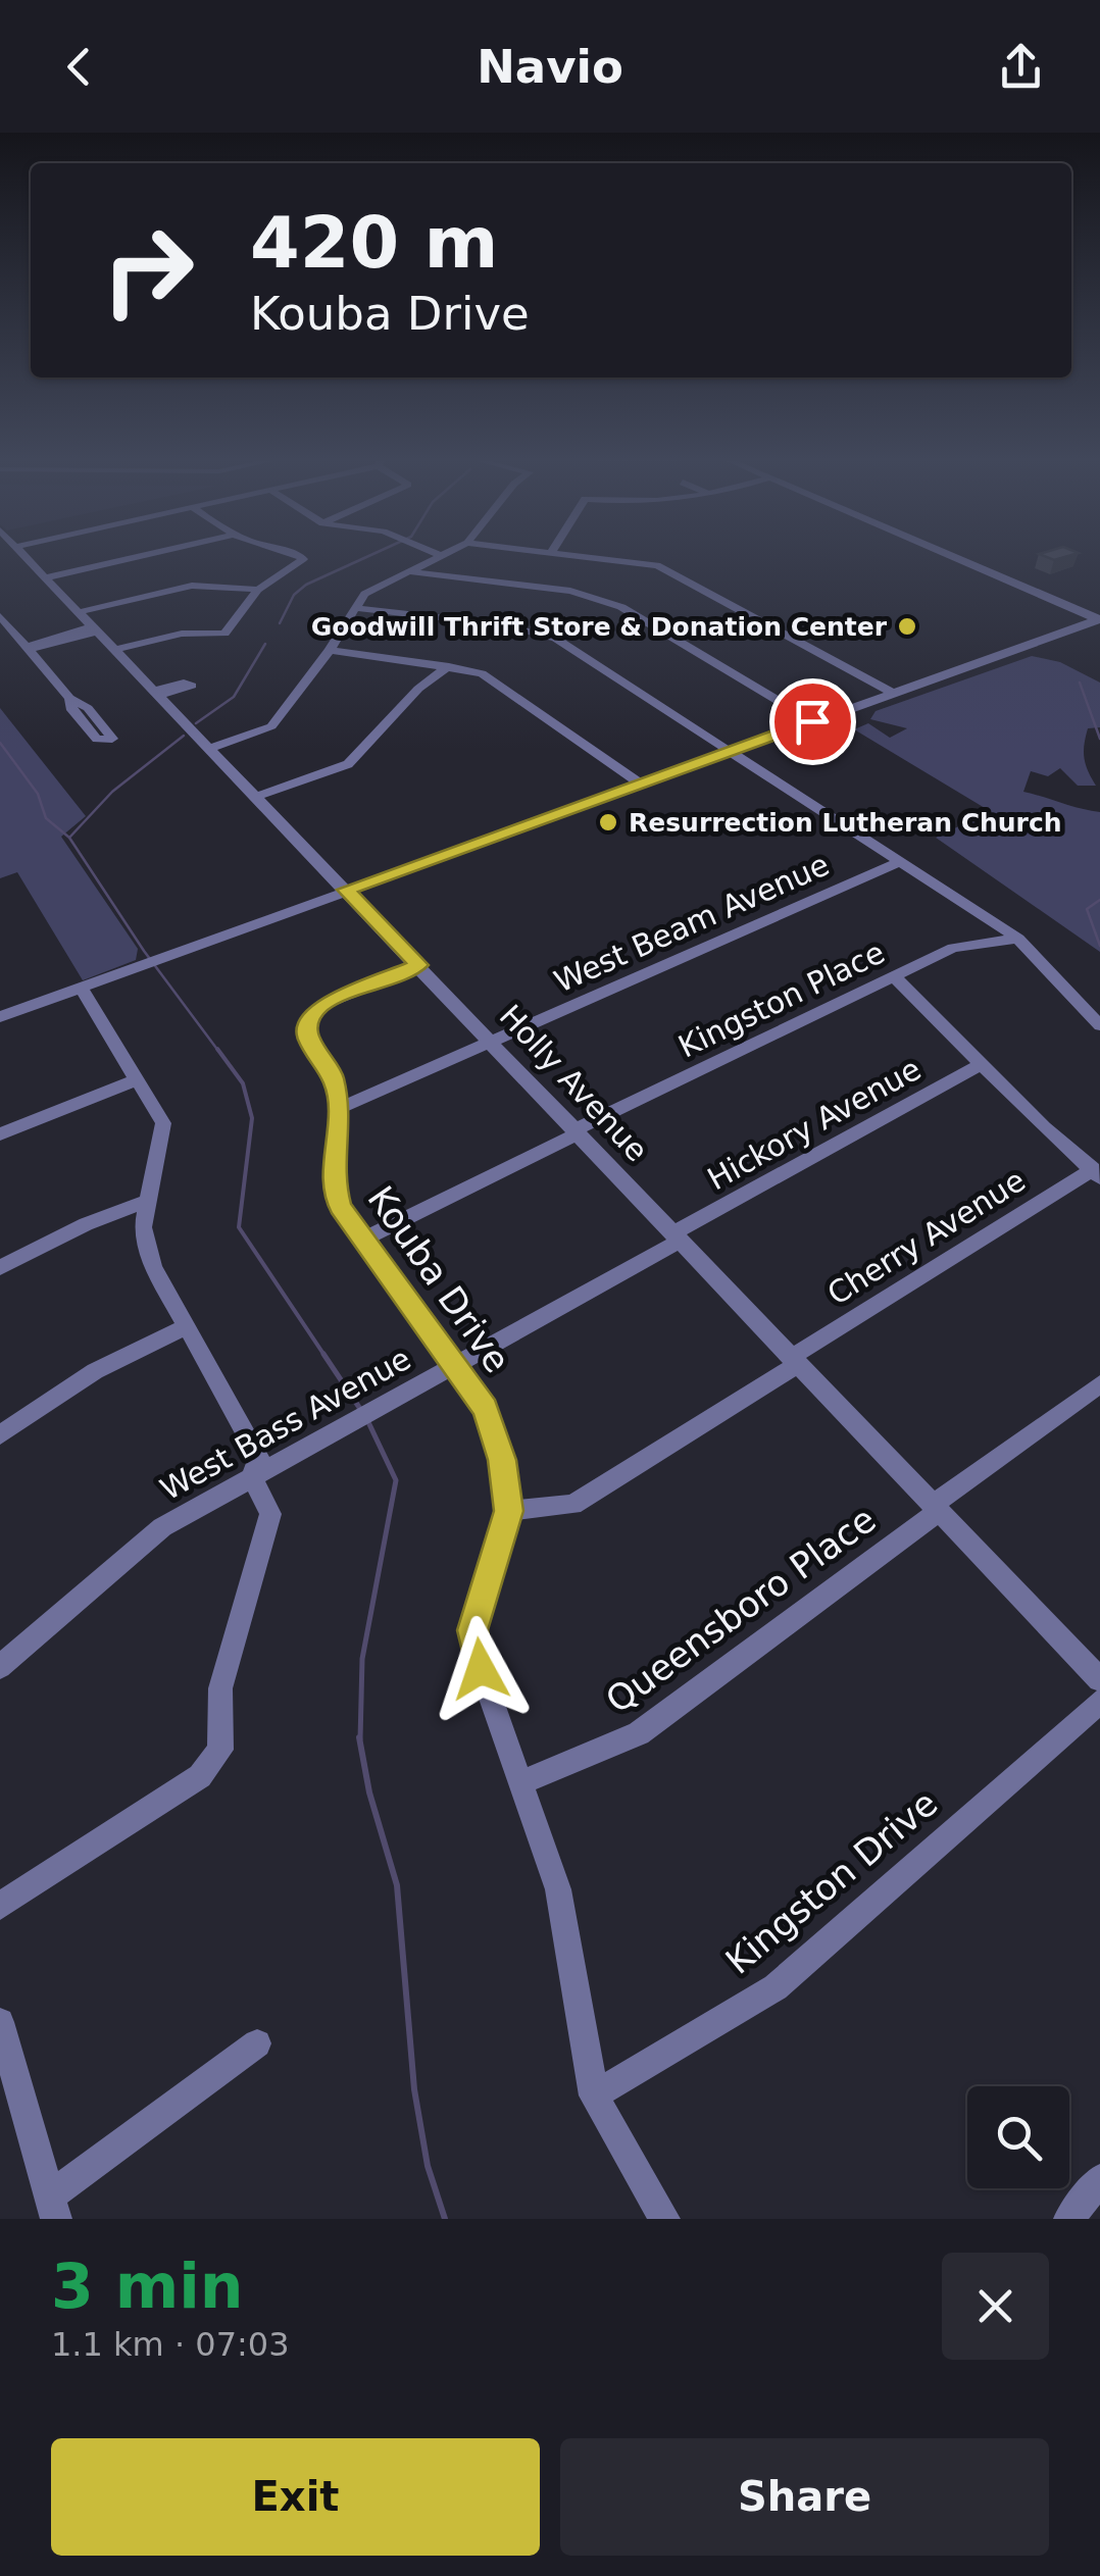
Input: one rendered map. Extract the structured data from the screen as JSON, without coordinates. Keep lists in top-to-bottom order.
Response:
{
  "streets": {
    "street": [
      "West Beam Avenue",
      "Kingston Place",
      "Holly Avenue",
      "Hickory Avenue",
      "Cherry Avenue",
      "Kouba Drive",
      "West Bass Avenue",
      "Queensboro Place",
      "Kingston Drive"
    ]
  },
  "crossings": [
    ["West Beam Avenue", "Holly Avenue"],
    ["West Beam Avenue", "Kouba Drive"],
    ["Kingston Place", "Holly Avenue"],
    ["Kingston Place", "Kouba Drive"],
    ["Holly Avenue", "Hickory Avenue"],
    ["Holly Avenue", "Cherry Avenue"],
    ["Holly Avenue", "Kouba Drive"],
    ["Holly Avenue", "West Bass Avenue"],
    ["Holly Avenue", "Queensboro Place"],
    ["Hickory Avenue", "West Bass Avenue"],
    ["Cherry Avenue", "Kouba Drive"],
    ["Kouba Drive", "West Bass Avenue"],
    ["Kouba Drive", "Queensboro Place"],
    ["Kouba Drive", "Kingston Drive"]
  ],
  "places": ["Goodwill Thrift Store & Donation Center", "Resurrection Lutheran Church"],
  "page": {
    "header": "Navio",
    "turn": ["420 m", "Kouba Drive"],
    "heading": ["3 min", "1.1 km · 07:03"],
    "buttons": ["Exit", "Share"]
  }
}
